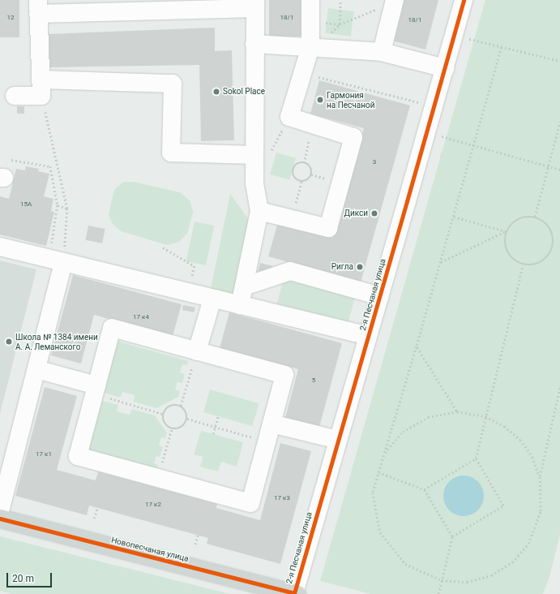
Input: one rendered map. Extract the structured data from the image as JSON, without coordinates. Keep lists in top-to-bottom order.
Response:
{
  "streets": {
    "main road": ["Новопесчаная улица"],
    "street": ["2-я Песчаная улица"]
  },
  "crossings": [
    ["2-я Песчаная улица", "Новопесчаная улица"]
  ],
  "places": [
    "Sokol Place",
    "Гармония на Песчаной",
    "Дикси",
    "Ригла",
    "Школа № 1384 имени А. А. Леманского"
  ],
  "house_numbers": [
    "12",
    "18/1",
    "18/1",
    "3",
    "15А",
    "17 к4",
    "5",
    "17 к1",
    "17 к3",
    "17 к2"
  ],
  "scale_bar": "20 m"
}
